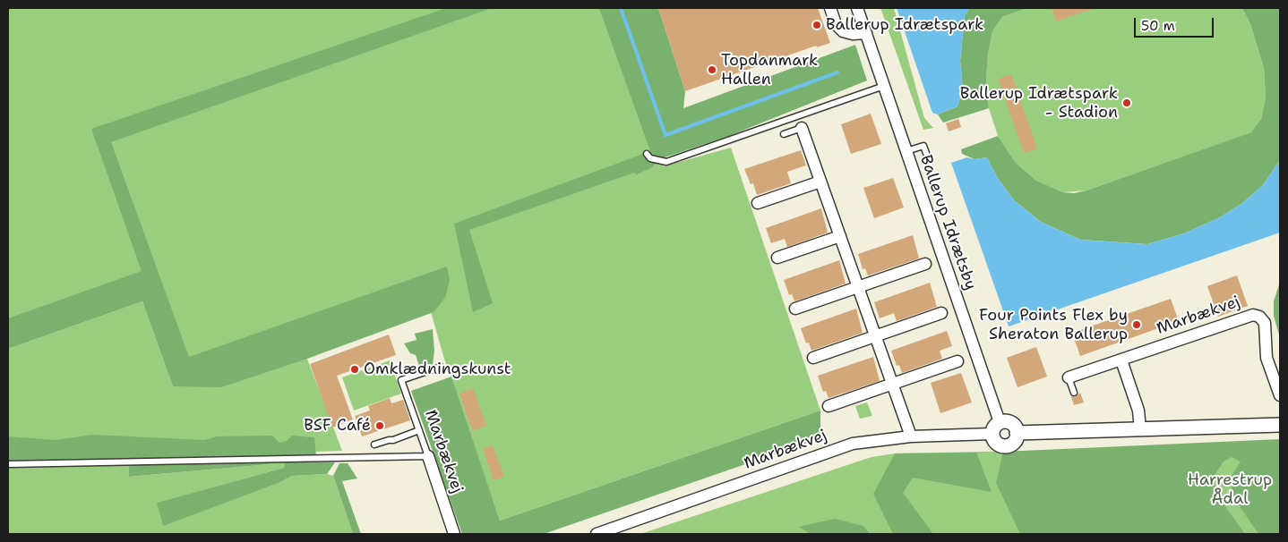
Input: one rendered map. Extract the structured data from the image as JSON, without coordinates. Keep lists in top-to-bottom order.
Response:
{
  "streets": {
    "street": ["Ballerup Idrætsby", "Marbækvej"]
  },
  "crossings": [
    ["Ballerup Idrætsby", "Marbækvej"]
  ],
  "parks": ["Harrestrup Ådal"],
  "places": [
    "Ballerup Idrætspark",
    "Topdanmark Hallen",
    "Ballerup Idrætspark - Stadion",
    "Four Points Flex by Sheraton Ballerup",
    "Omklædningskunst",
    "BSF Café"
  ],
  "scale_bar": "50 m"
}
